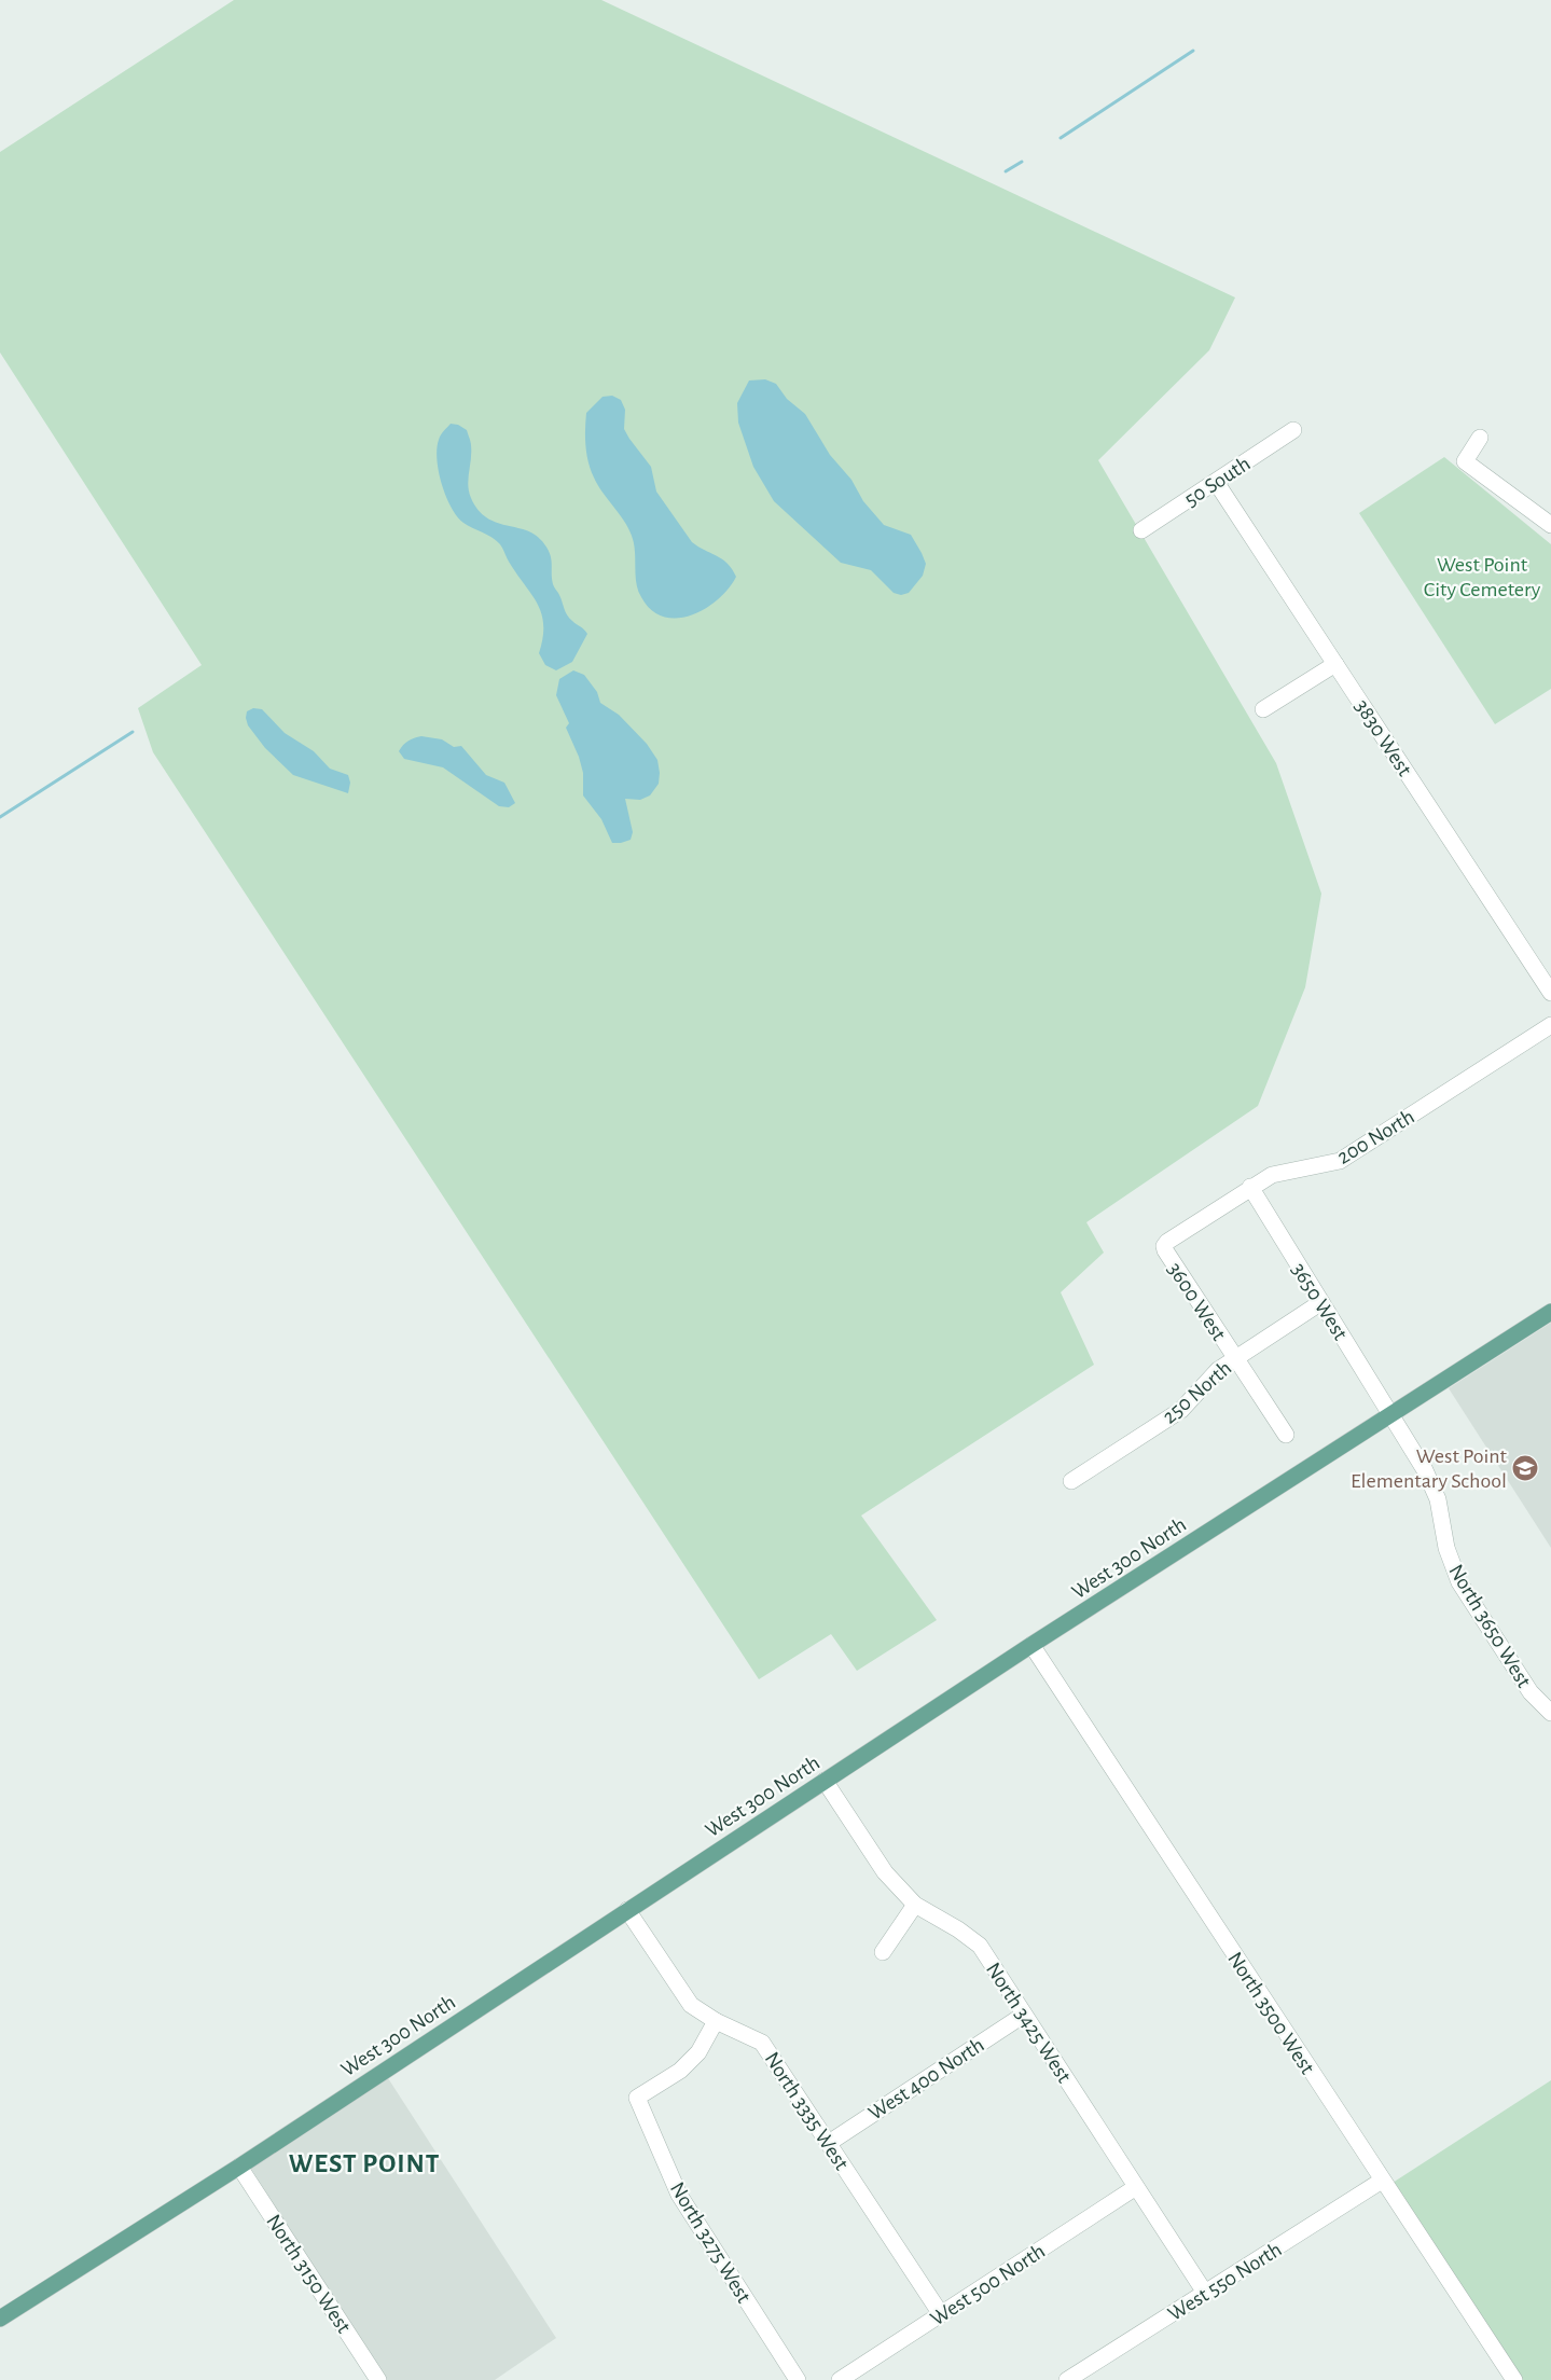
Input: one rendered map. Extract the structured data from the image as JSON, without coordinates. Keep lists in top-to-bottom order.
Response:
{
  "streets": {
    "main road": ["West 300 North"],
    "street": [
      "50 South",
      "3830 West",
      "200 North",
      "3600 West",
      "3650 West",
      "250 North",
      "North 3650 West",
      "North 3500 West",
      "North 3425 West",
      "West 400 North",
      "North 3335 West",
      "North 3275 West",
      "North 3150 West",
      "West 550 North",
      "West 500 North"
    ]
  },
  "crossings": [
    ["50 South", "3830 West"],
    ["200 North", "3600 West"],
    ["200 North", "3650 West"],
    ["3600 West", "250 North"],
    ["3650 West", "250 North"],
    ["3650 West", "West 300 North"],
    ["3650 West", "North 3650 West"],
    ["West 300 North", "North 3650 West"],
    ["West 300 North", "North 3500 West"],
    ["West 300 North", "North 3425 West"],
    ["West 300 North", "North 3335 West"],
    ["West 300 North", "North 3150 West"],
    ["North 3500 West", "West 550 North"],
    ["North 3425 West", "West 400 North"],
    ["North 3425 West", "West 550 North"],
    ["North 3425 West", "West 500 North"],
    ["West 400 North", "North 3335 West"],
    ["North 3335 West", "North 3275 West"],
    ["North 3335 West", "West 500 North"]
  ],
  "districts": ["WEST POINT"],
  "parks": ["West Point City Cemetery"],
  "places": {
    "school or university": ["West Point Elementary School"]
  }
}
